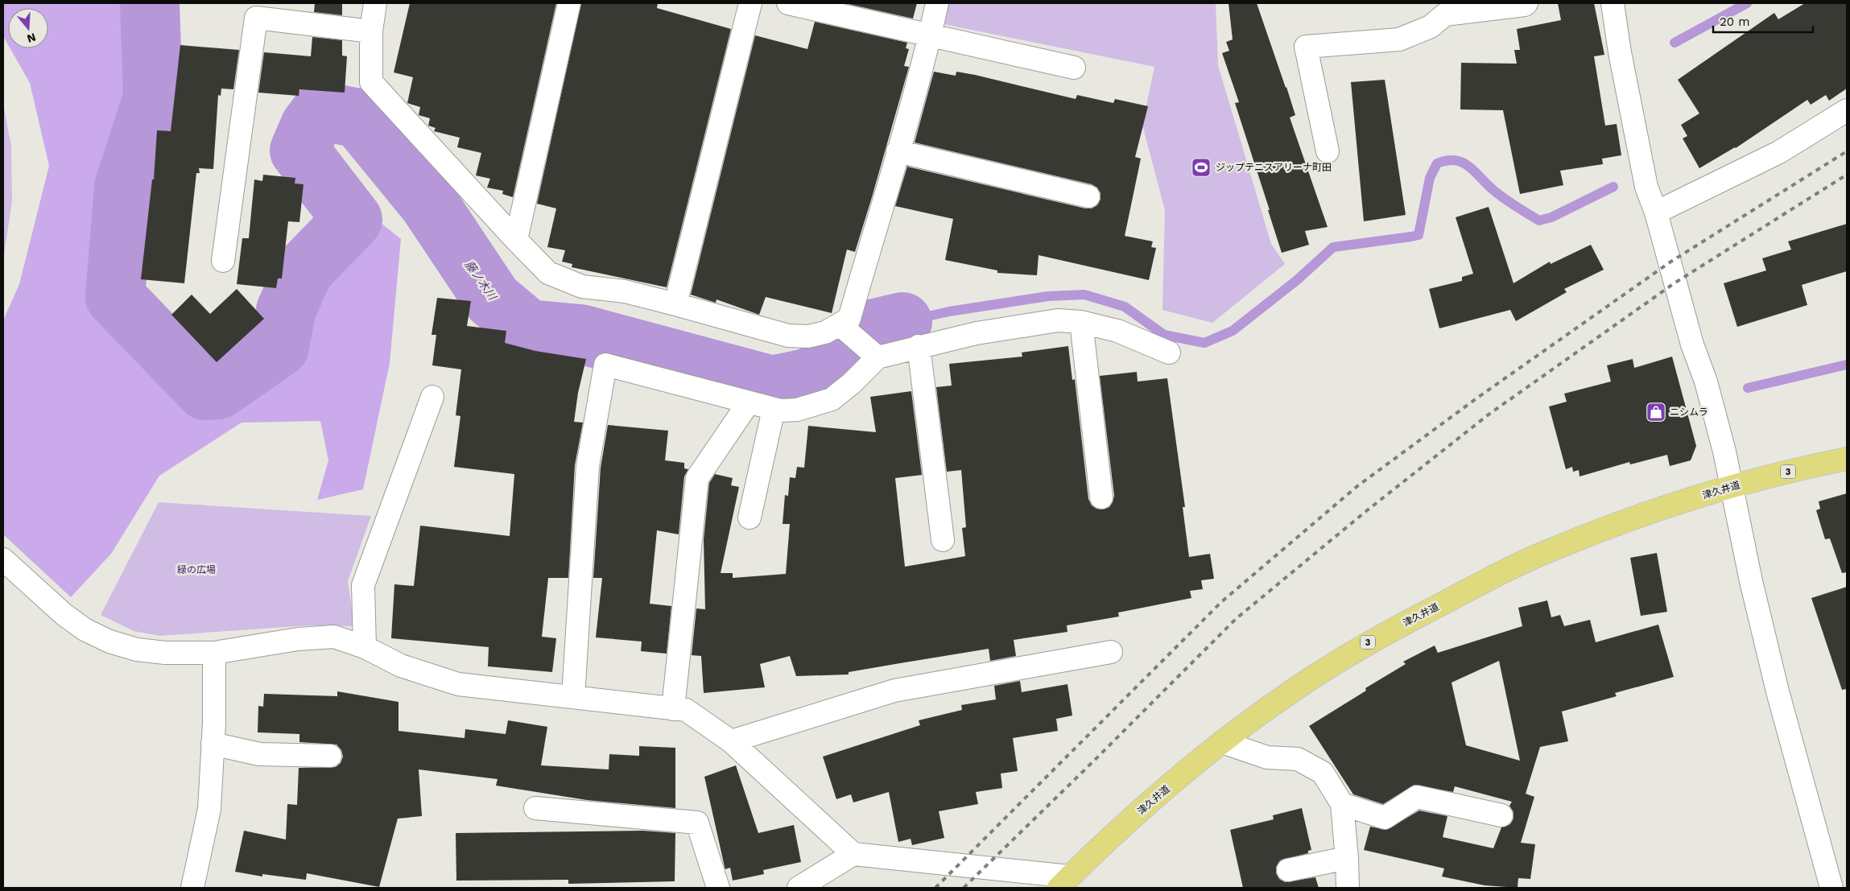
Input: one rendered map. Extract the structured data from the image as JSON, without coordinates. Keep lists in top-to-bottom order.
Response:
{
  "streets": {
    "main road": ["3", "津久井道"]
  },
  "water": ["藤ノ木川"],
  "parks": ["緑の広場"],
  "places": {
    "sports": ["ジップテニスアリーナ町田"],
    "shop": ["ニシムラ"]
  },
  "scale_bar": "20 m",
  "north": "bottom"
}
